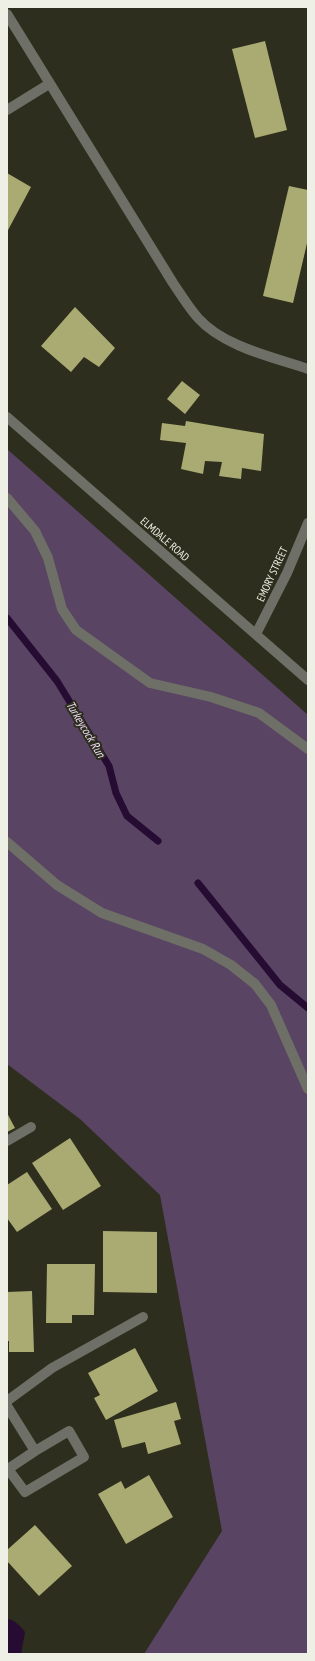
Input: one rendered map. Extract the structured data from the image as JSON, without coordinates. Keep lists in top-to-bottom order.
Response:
{
  "streets": {
    "street": ["ELMDALE ROAD", "EMORY STREET"]
  },
  "crossings": [
    ["ELMDALE ROAD", "EMORY STREET"]
  ],
  "water": ["Turkeycock Run"]
}
